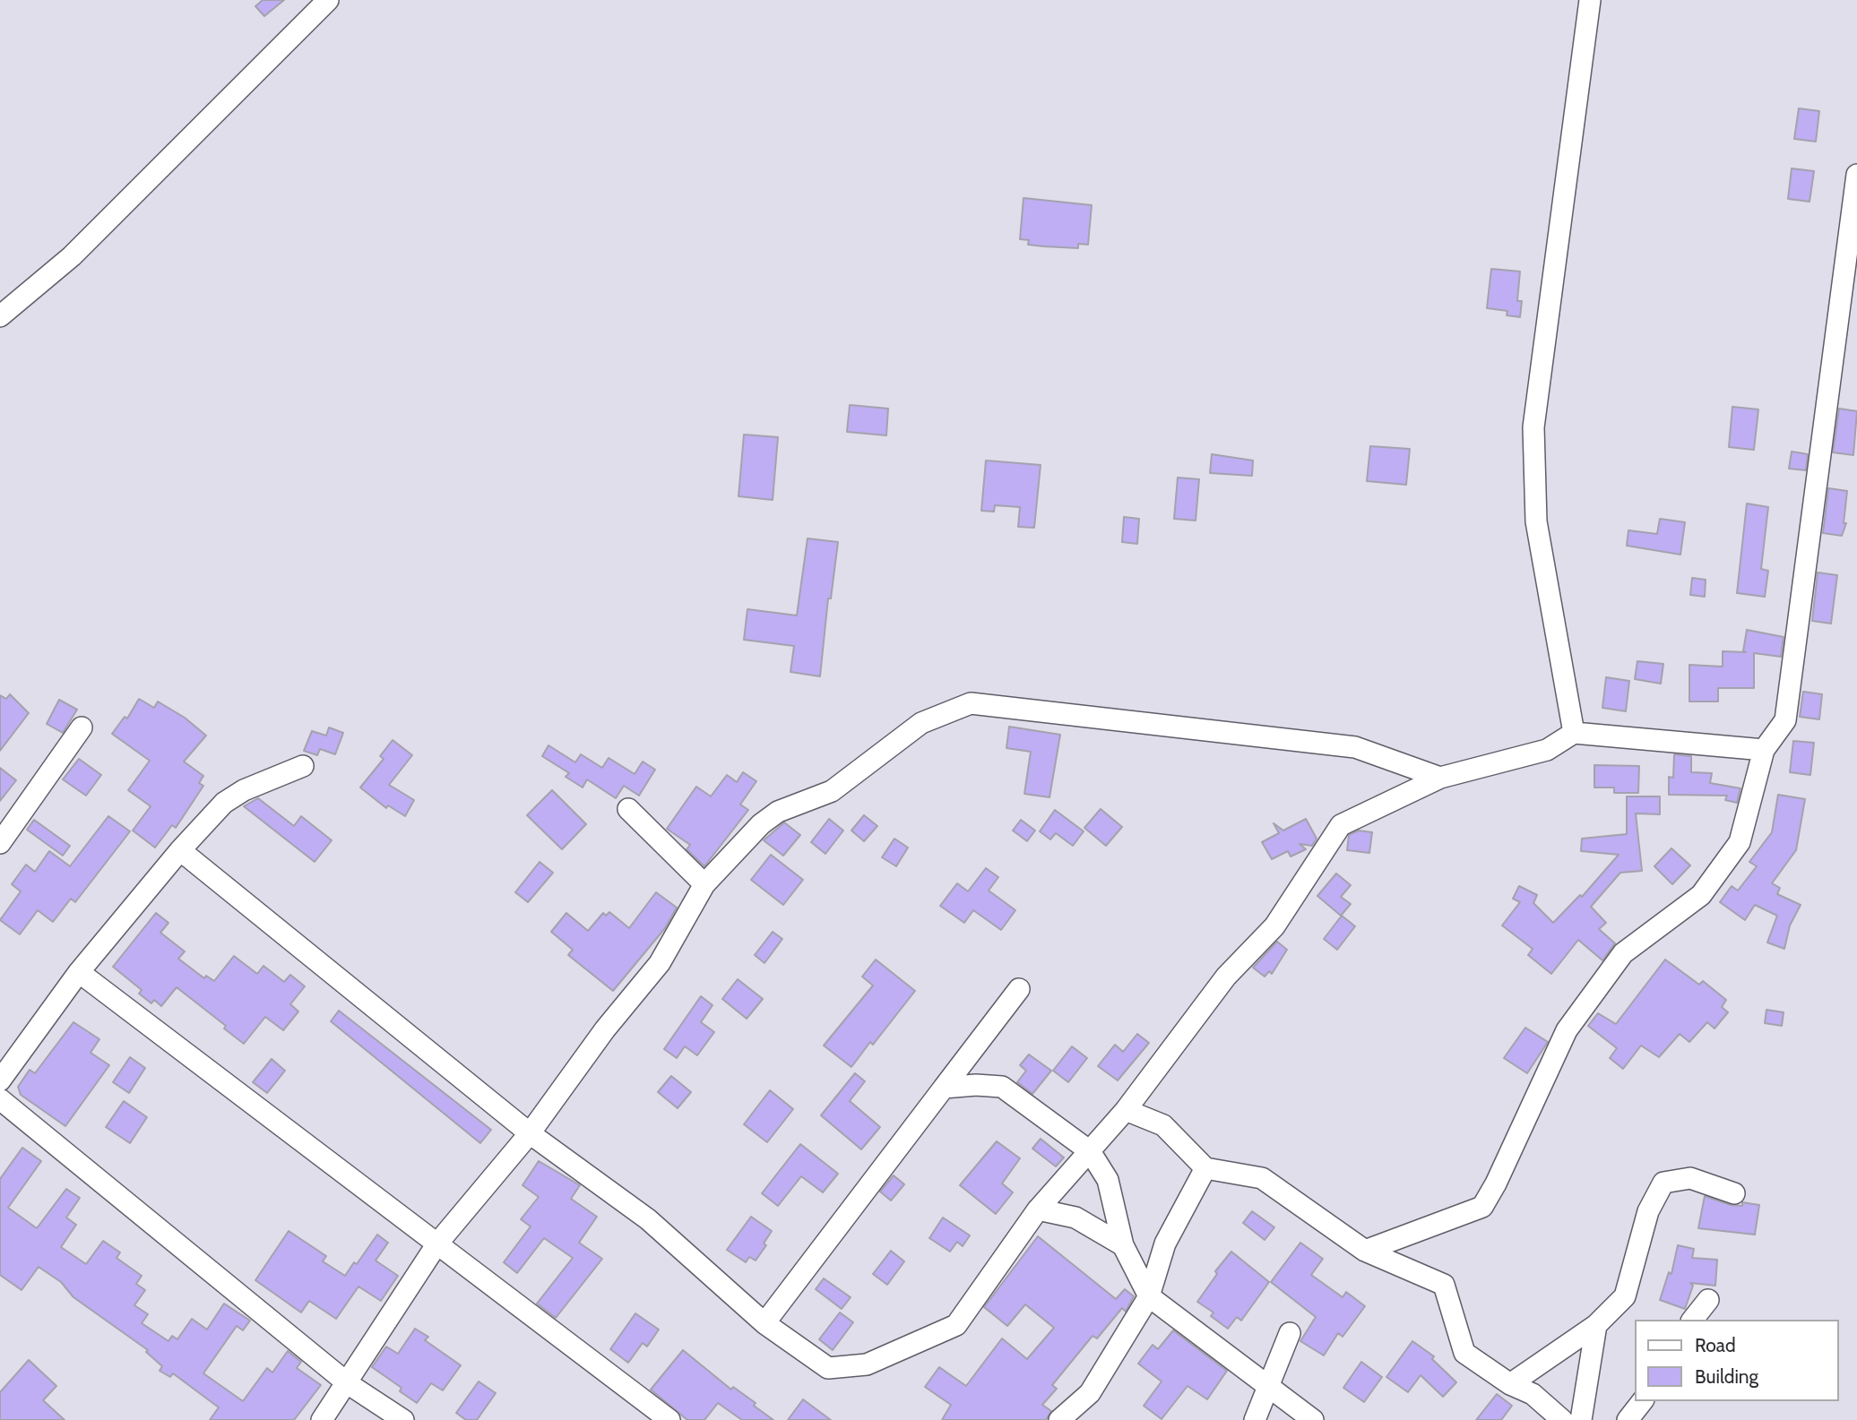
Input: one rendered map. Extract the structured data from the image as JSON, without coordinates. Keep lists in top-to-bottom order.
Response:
{
  "legend": ["Road", "Building"]
}
